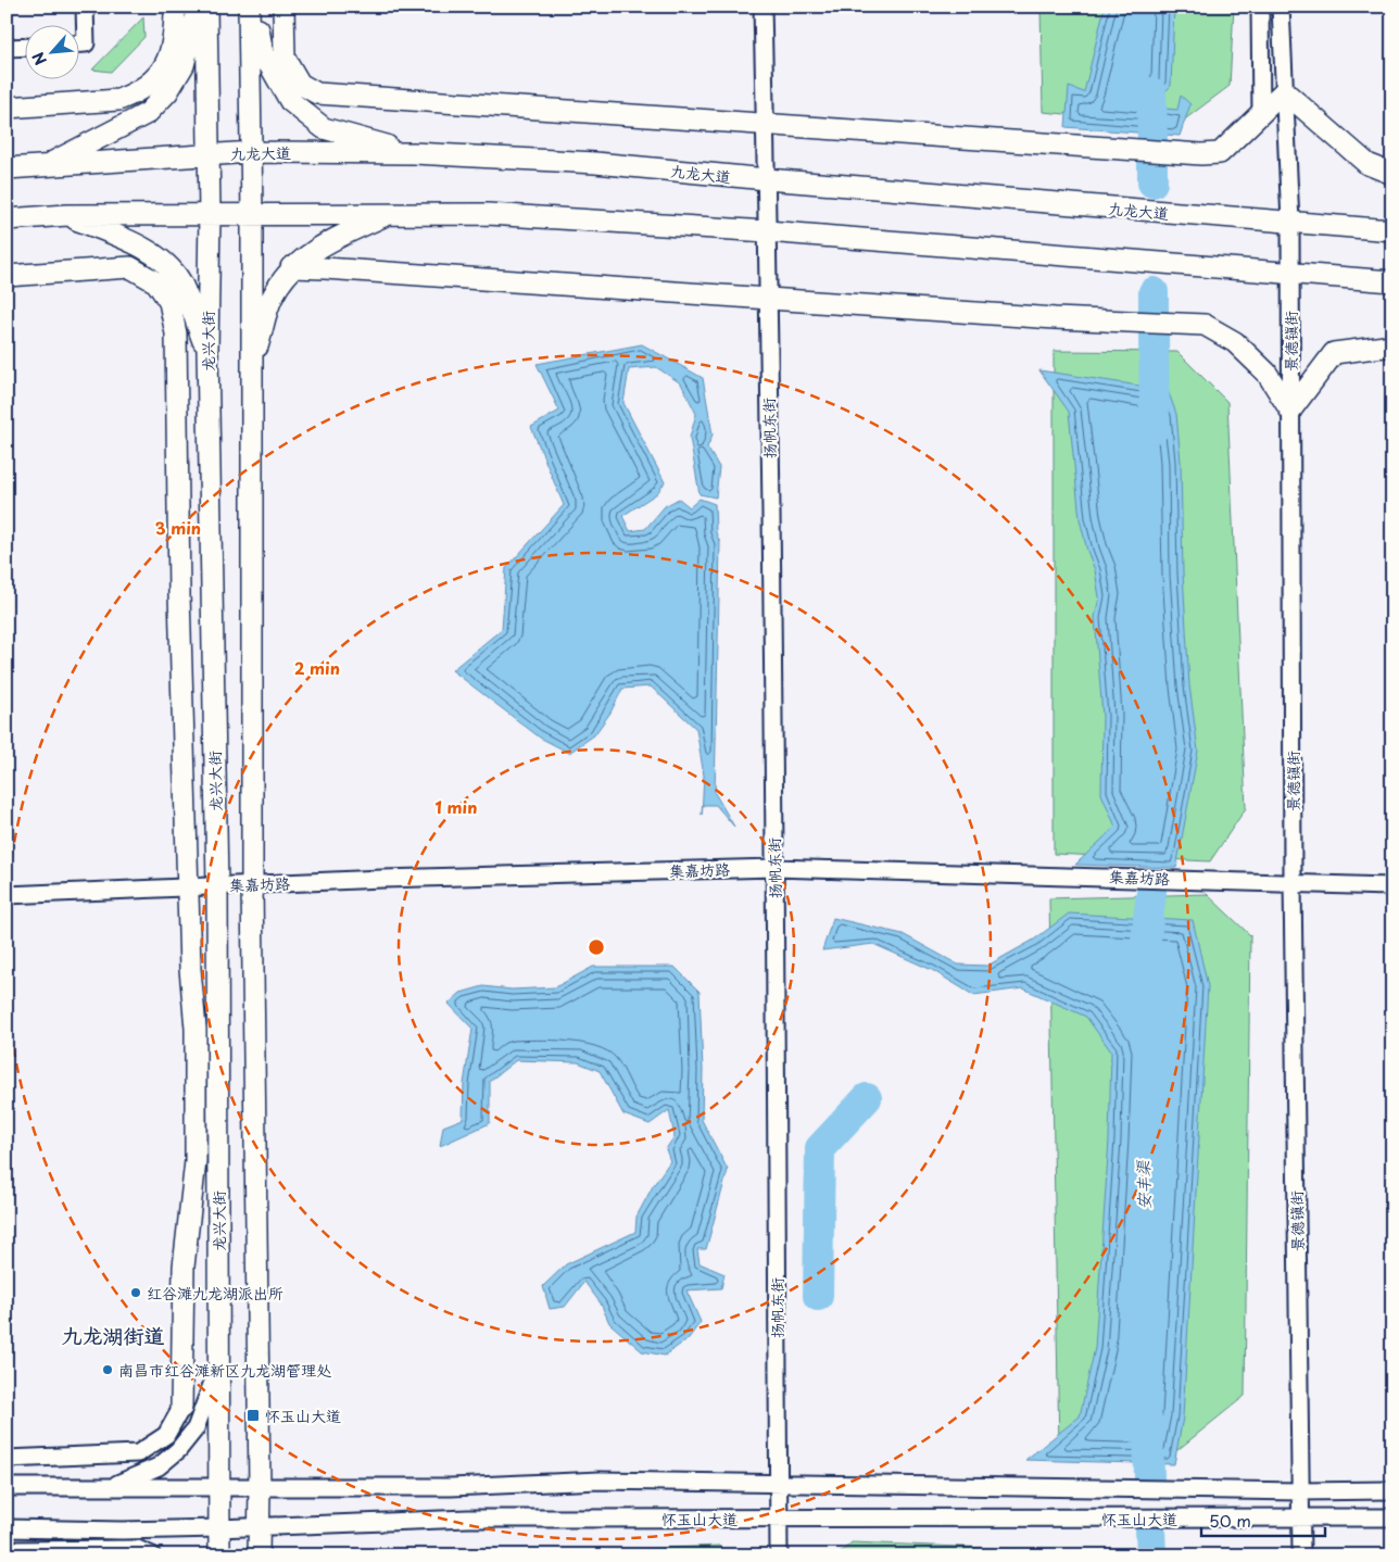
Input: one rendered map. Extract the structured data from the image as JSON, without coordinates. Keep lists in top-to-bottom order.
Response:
{
  "streets": {
    "main road": ["九龙大道", "龙兴大街"],
    "street": [
      "景德镇街",
      "扬帆东街",
      "集嘉坊路",
      "怀玉山大道"
    ]
  },
  "crossings": [
    ["九龙大道", "龙兴大街"],
    ["九龙大道", "景德镇街"],
    ["九龙大道", "扬帆东街"],
    ["龙兴大街", "集嘉坊路"],
    ["龙兴大街", "怀玉山大道"],
    ["景德镇街", "集嘉坊路"],
    ["景德镇街", "怀玉山大道"],
    ["扬帆东街", "集嘉坊路"],
    ["扬帆东街", "怀玉山大道"]
  ],
  "districts": ["九龙湖街道"],
  "water": ["安丰渠"],
  "places": {
    "other": ["红谷滩九龙湖派出所", "南昌市红谷滩新区九龙湖管理处"],
    "transit": ["怀玉山大道"]
  },
  "scale_bar": "50 m",
  "north": "bottom left",
  "rings": ["3 min", "2 min", "1 min"]
}
